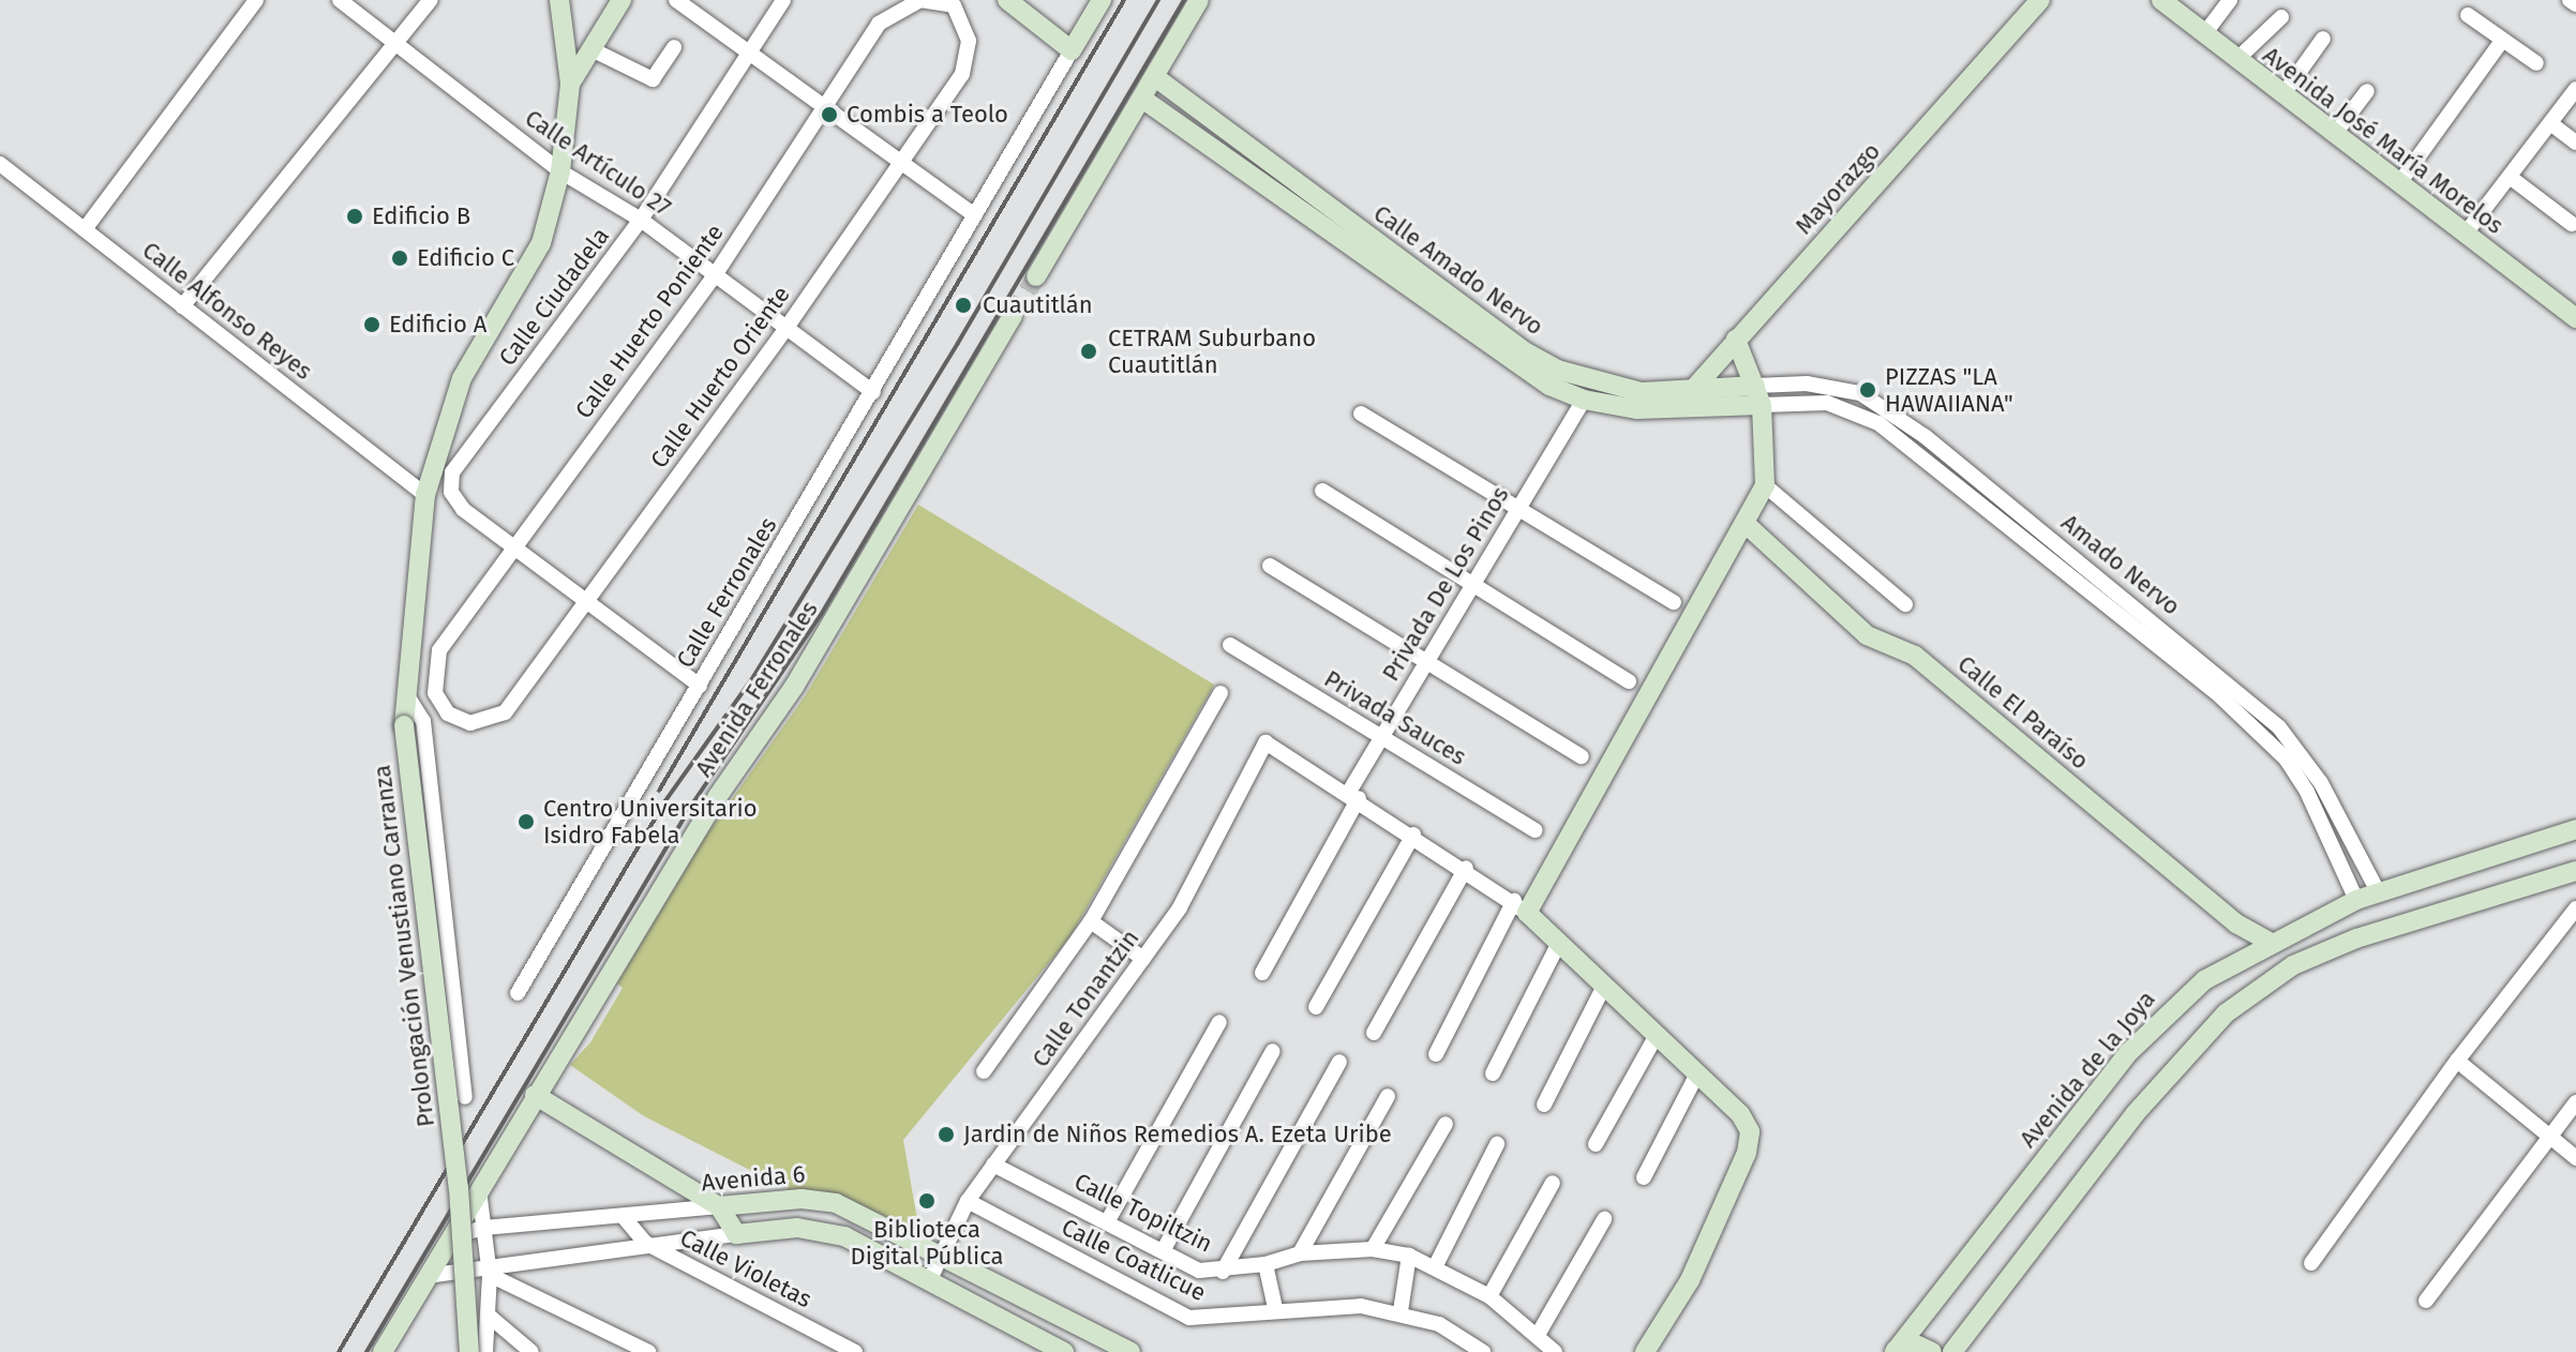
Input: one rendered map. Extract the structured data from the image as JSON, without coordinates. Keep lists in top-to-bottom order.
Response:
{
  "streets": {
    "main road": [
      "Avenida José María Morelos",
      "Mayorazgo",
      "Calle Amado Nervo",
      "Avenida Ferronales",
      "Calle El Paraíso",
      "Prolongación Venustiano Carranza",
      "Avenida de la Joya",
      "Avenida 6"
    ],
    "street": [
      "Calle Artículo 27",
      "Calle Ciudadela",
      "Calle Alfonso Reyes",
      "Calle Huerto Poniente",
      "Calle Huerto Oriente",
      "Amado Nervo",
      "Privada De Los Pinos",
      "Calle Ferronales",
      "Privada Sauces",
      "Calle Tonantzin",
      "Calle Topiltzin",
      "Calle Coatlicue",
      "Calle Violetas"
    ]
  },
  "crossings": [
    ["Calle Artículo 27", "Calle Ciudadela"],
    ["Calle Artículo 27", "Calle Huerto Poniente"],
    ["Calle Artículo 27", "Calle Huerto Oriente"],
    ["Calle Artículo 27", "Calle Ferronales"],
    ["Calle Artículo 27", "Prolongación Venustiano Carranza"],
    ["Mayorazgo", "Calle Amado Nervo"],
    ["Calle Amado Nervo", "Amado Nervo"],
    ["Calle Amado Nervo", "Privada De Los Pinos"],
    ["Calle Ciudadela", "Calle Huerto Poniente"],
    ["Calle Alfonso Reyes", "Prolongación Venustiano Carranza"],
    ["Calle Huerto Poniente", "Calle Huerto Oriente"],
    ["Amado Nervo", "Avenida de la Joya"],
    ["Privada De Los Pinos", "Privada Sauces"],
    ["Privada De Los Pinos", "Calle Tonantzin"],
    ["Avenida Ferronales", "Prolongación Venustiano Carranza"],
    ["Avenida Ferronales", "Avenida 6"],
    ["Calle El Paraíso", "Avenida de la Joya"],
    ["Calle Tonantzin", "Avenida 6"],
    ["Calle Tonantzin", "Calle Topiltzin"],
    ["Calle Tonantzin", "Calle Coatlicue"],
    ["Avenida 6", "Calle Violetas"]
  ],
  "places": [
    "Combis a Teolo",
    "Edificio B",
    "Edificio C",
    "Cuautitlán",
    "Edificio A",
    "CETRAM Suburbano Cuautitlán",
    "PIZZAS \"LA HAWAIIANA\"",
    "Centro Universitario Isidro Fabela",
    "Jardin de Niños Remedios A. Ezeta Uribe",
    "Biblioteca Digital Pública"
  ]
}
